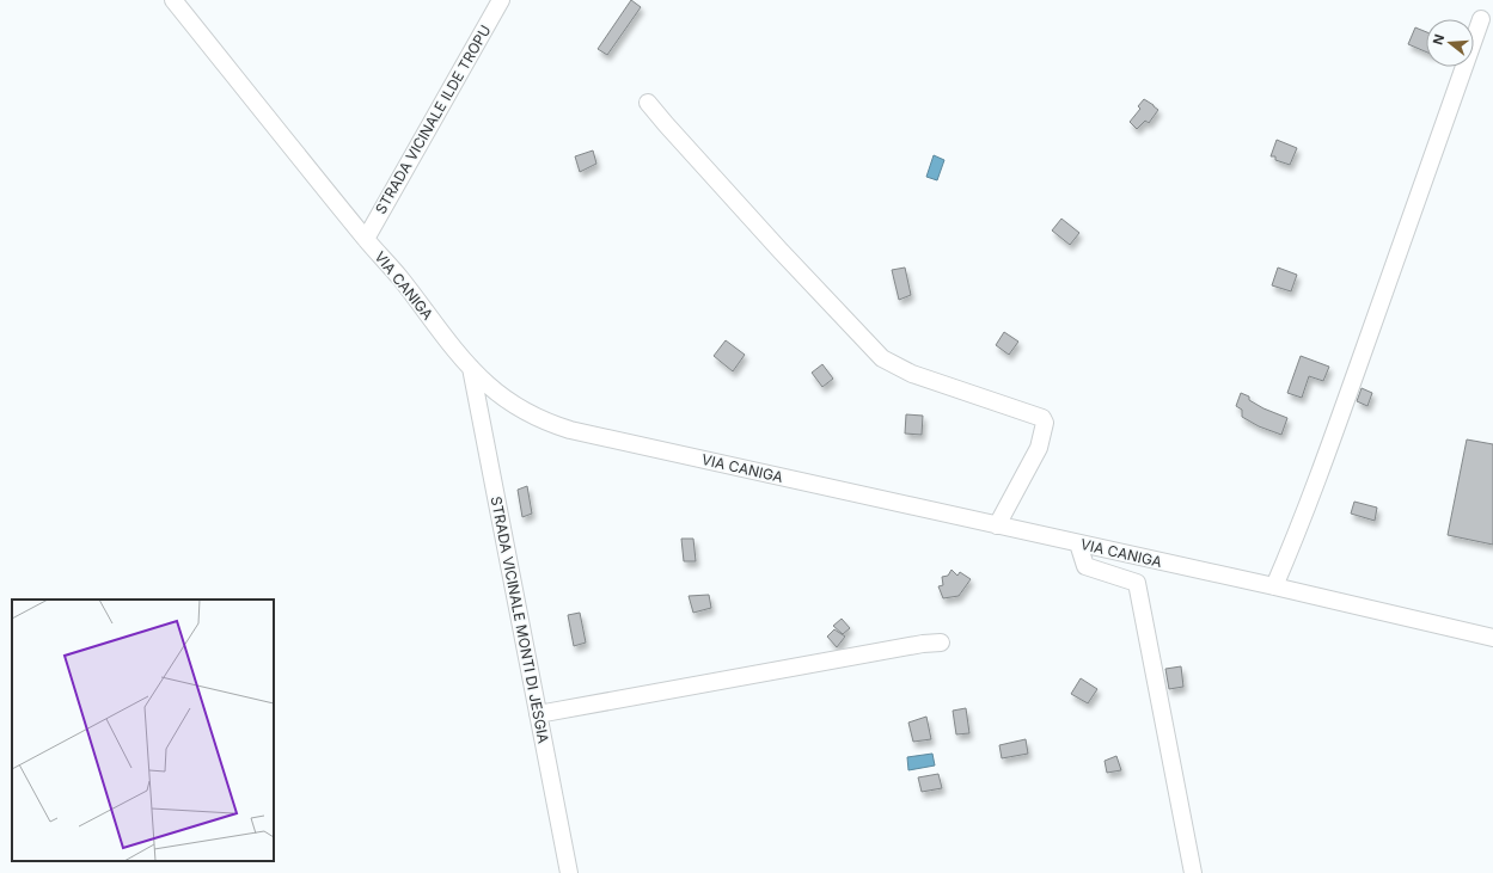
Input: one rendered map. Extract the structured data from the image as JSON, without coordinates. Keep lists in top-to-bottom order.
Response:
{
  "streets": {
    "street": ["STRADA VICINALE ILDE TROPU", "VIA CANIGA", "STRADA VICINALE MONTI DI JESGIA"]
  },
  "crossings": [
    ["STRADA VICINALE ILDE TROPU", "VIA CANIGA"],
    ["VIA CANIGA", "STRADA VICINALE MONTI DI JESGIA"]
  ],
  "north": "left"
}
